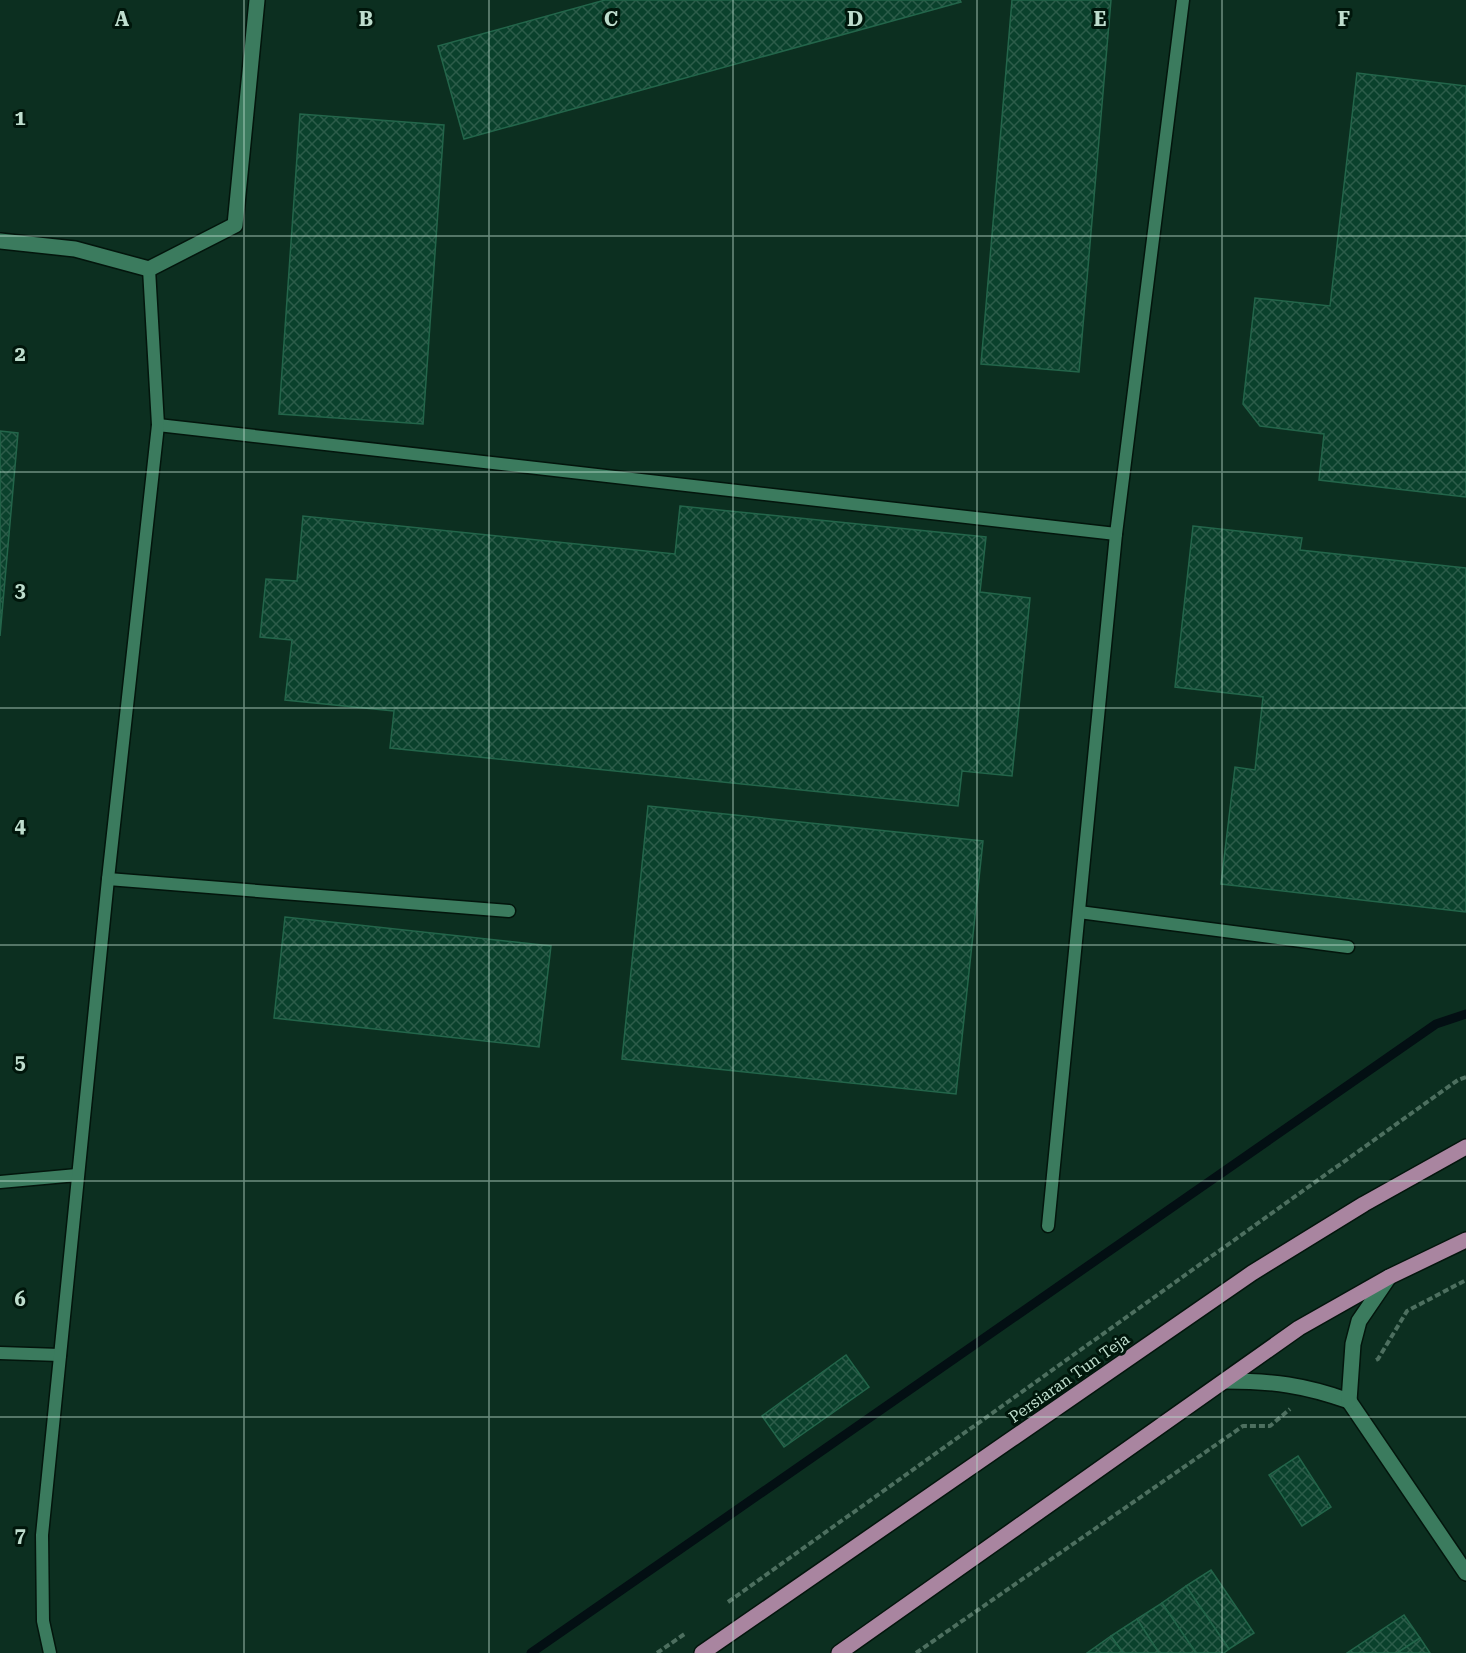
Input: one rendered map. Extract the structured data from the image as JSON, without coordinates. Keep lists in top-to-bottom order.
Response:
{
  "streets": {
    "main road": ["Persiaran Tun Teja"]
  },
  "grid": {
    "columns": [
      "A",
      "B",
      "C",
      "D",
      "E",
      "F"
    ],
    "rows": [
      "1",
      "2",
      "3",
      "4",
      "5",
      "6",
      "7"
    ]
  }
}
